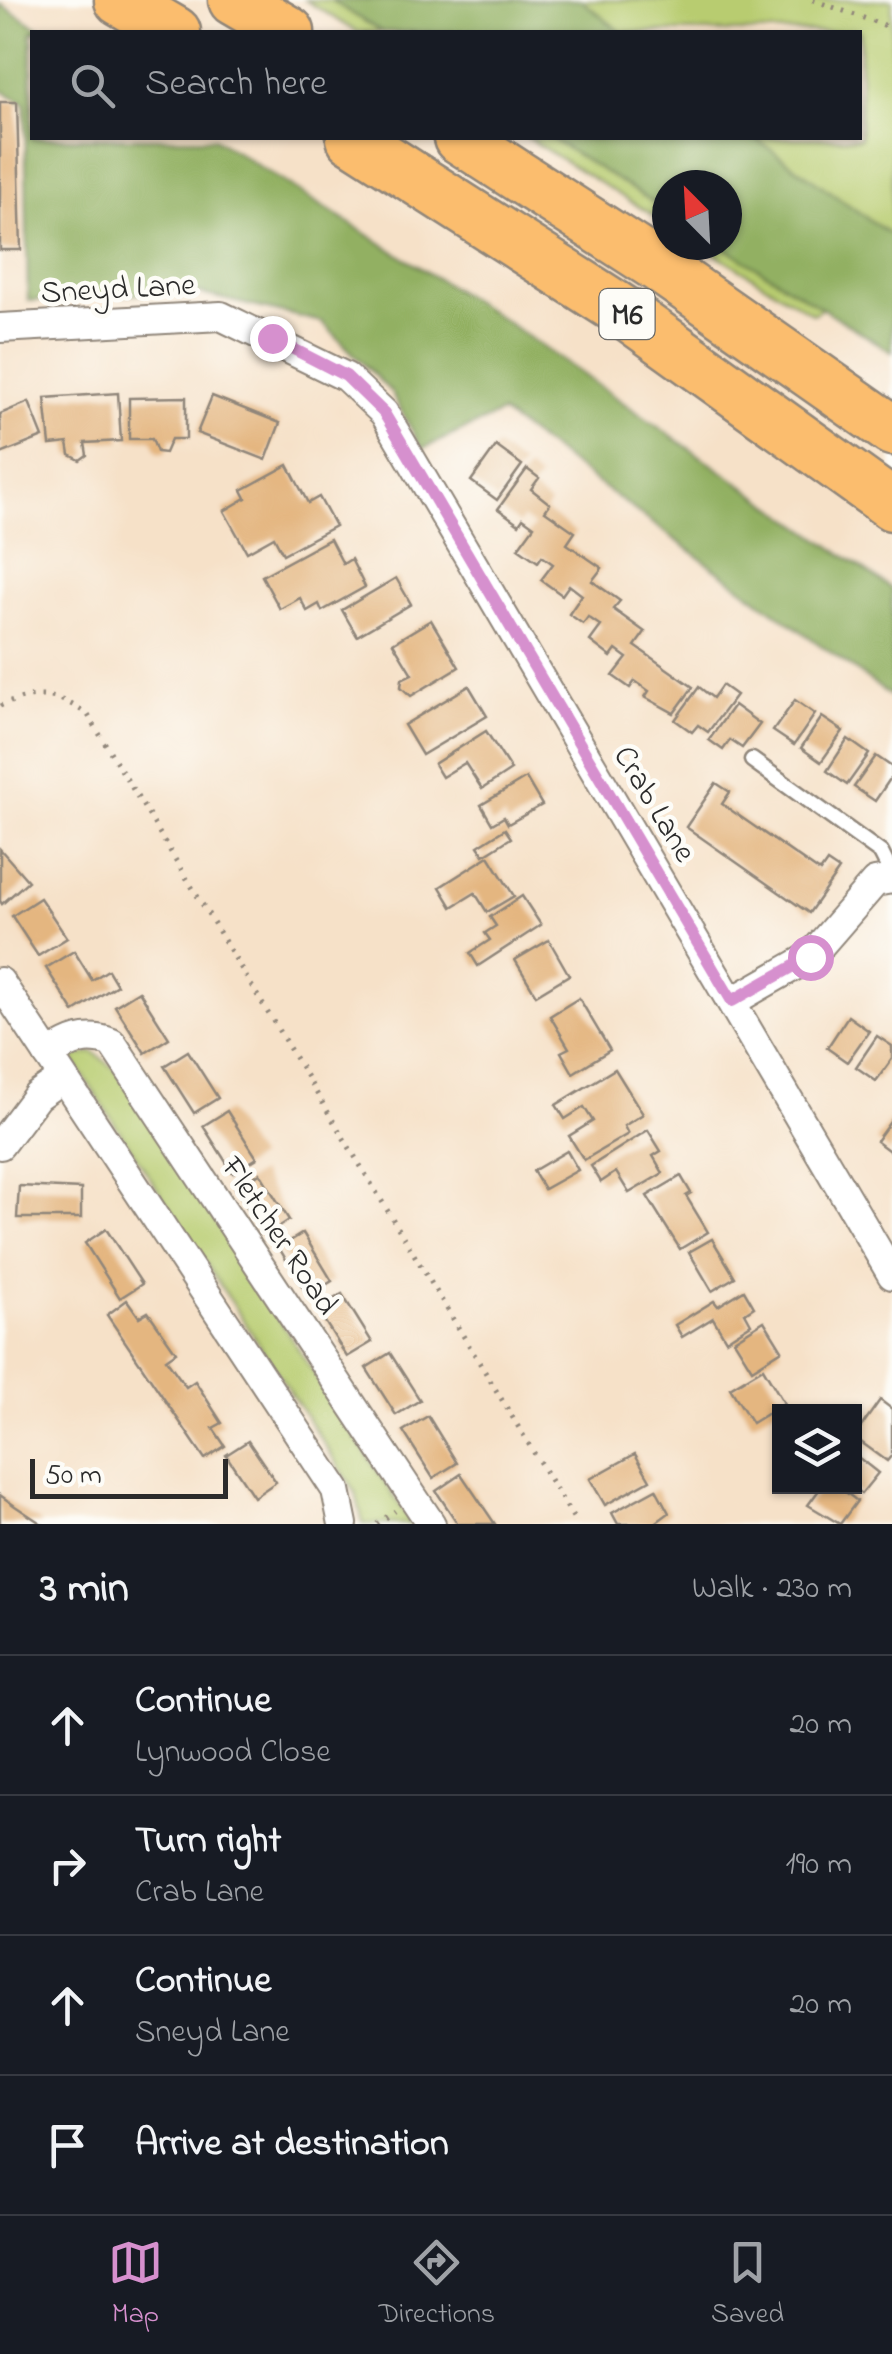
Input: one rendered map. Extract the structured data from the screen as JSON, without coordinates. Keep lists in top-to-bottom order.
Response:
{
  "streets": {
    "highway": ["M6"],
    "street": ["Sneyd Lane", "Crab Lane", "Fletcher Road"]
  },
  "crossings": [
    ["Sneyd Lane", "Crab Lane"]
  ],
  "scale_bar": "50 m",
  "north": "top left",
  "page": {
    "search": "Search here",
    "scale": "50 m",
    "heading": ["3 min", "Walk · 230 m"],
    "list": [
      ["Continue", "Lynwood Close", "20 m"],
      ["Turn right", "Crab Lane", "190 m"],
      ["Continue", "Sneyd Lane", "20 m"],
      "Arrive at destination"
    ],
    "nav": ["Map", "Directions", "Saved"]
  }
}
